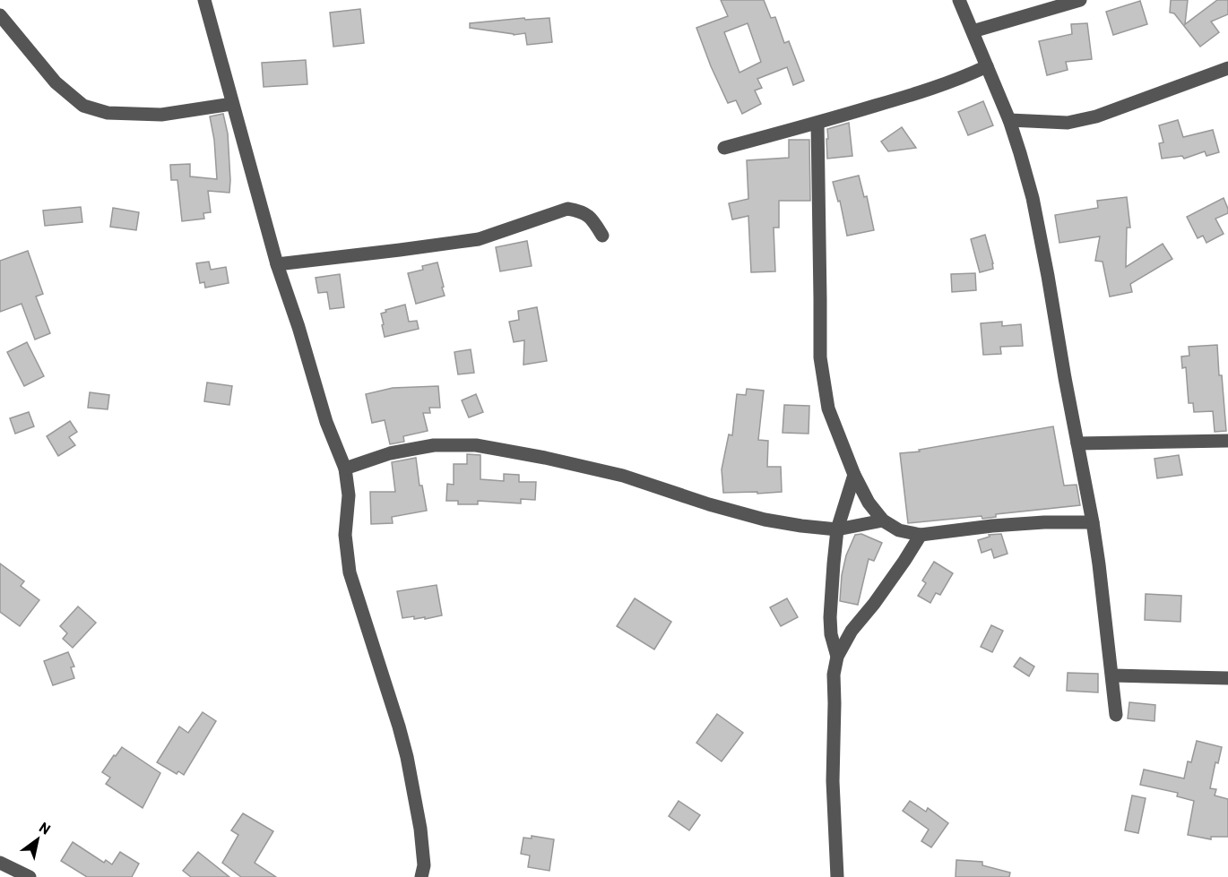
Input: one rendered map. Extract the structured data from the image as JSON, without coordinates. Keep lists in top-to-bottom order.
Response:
{
  "north": "top right"
}
